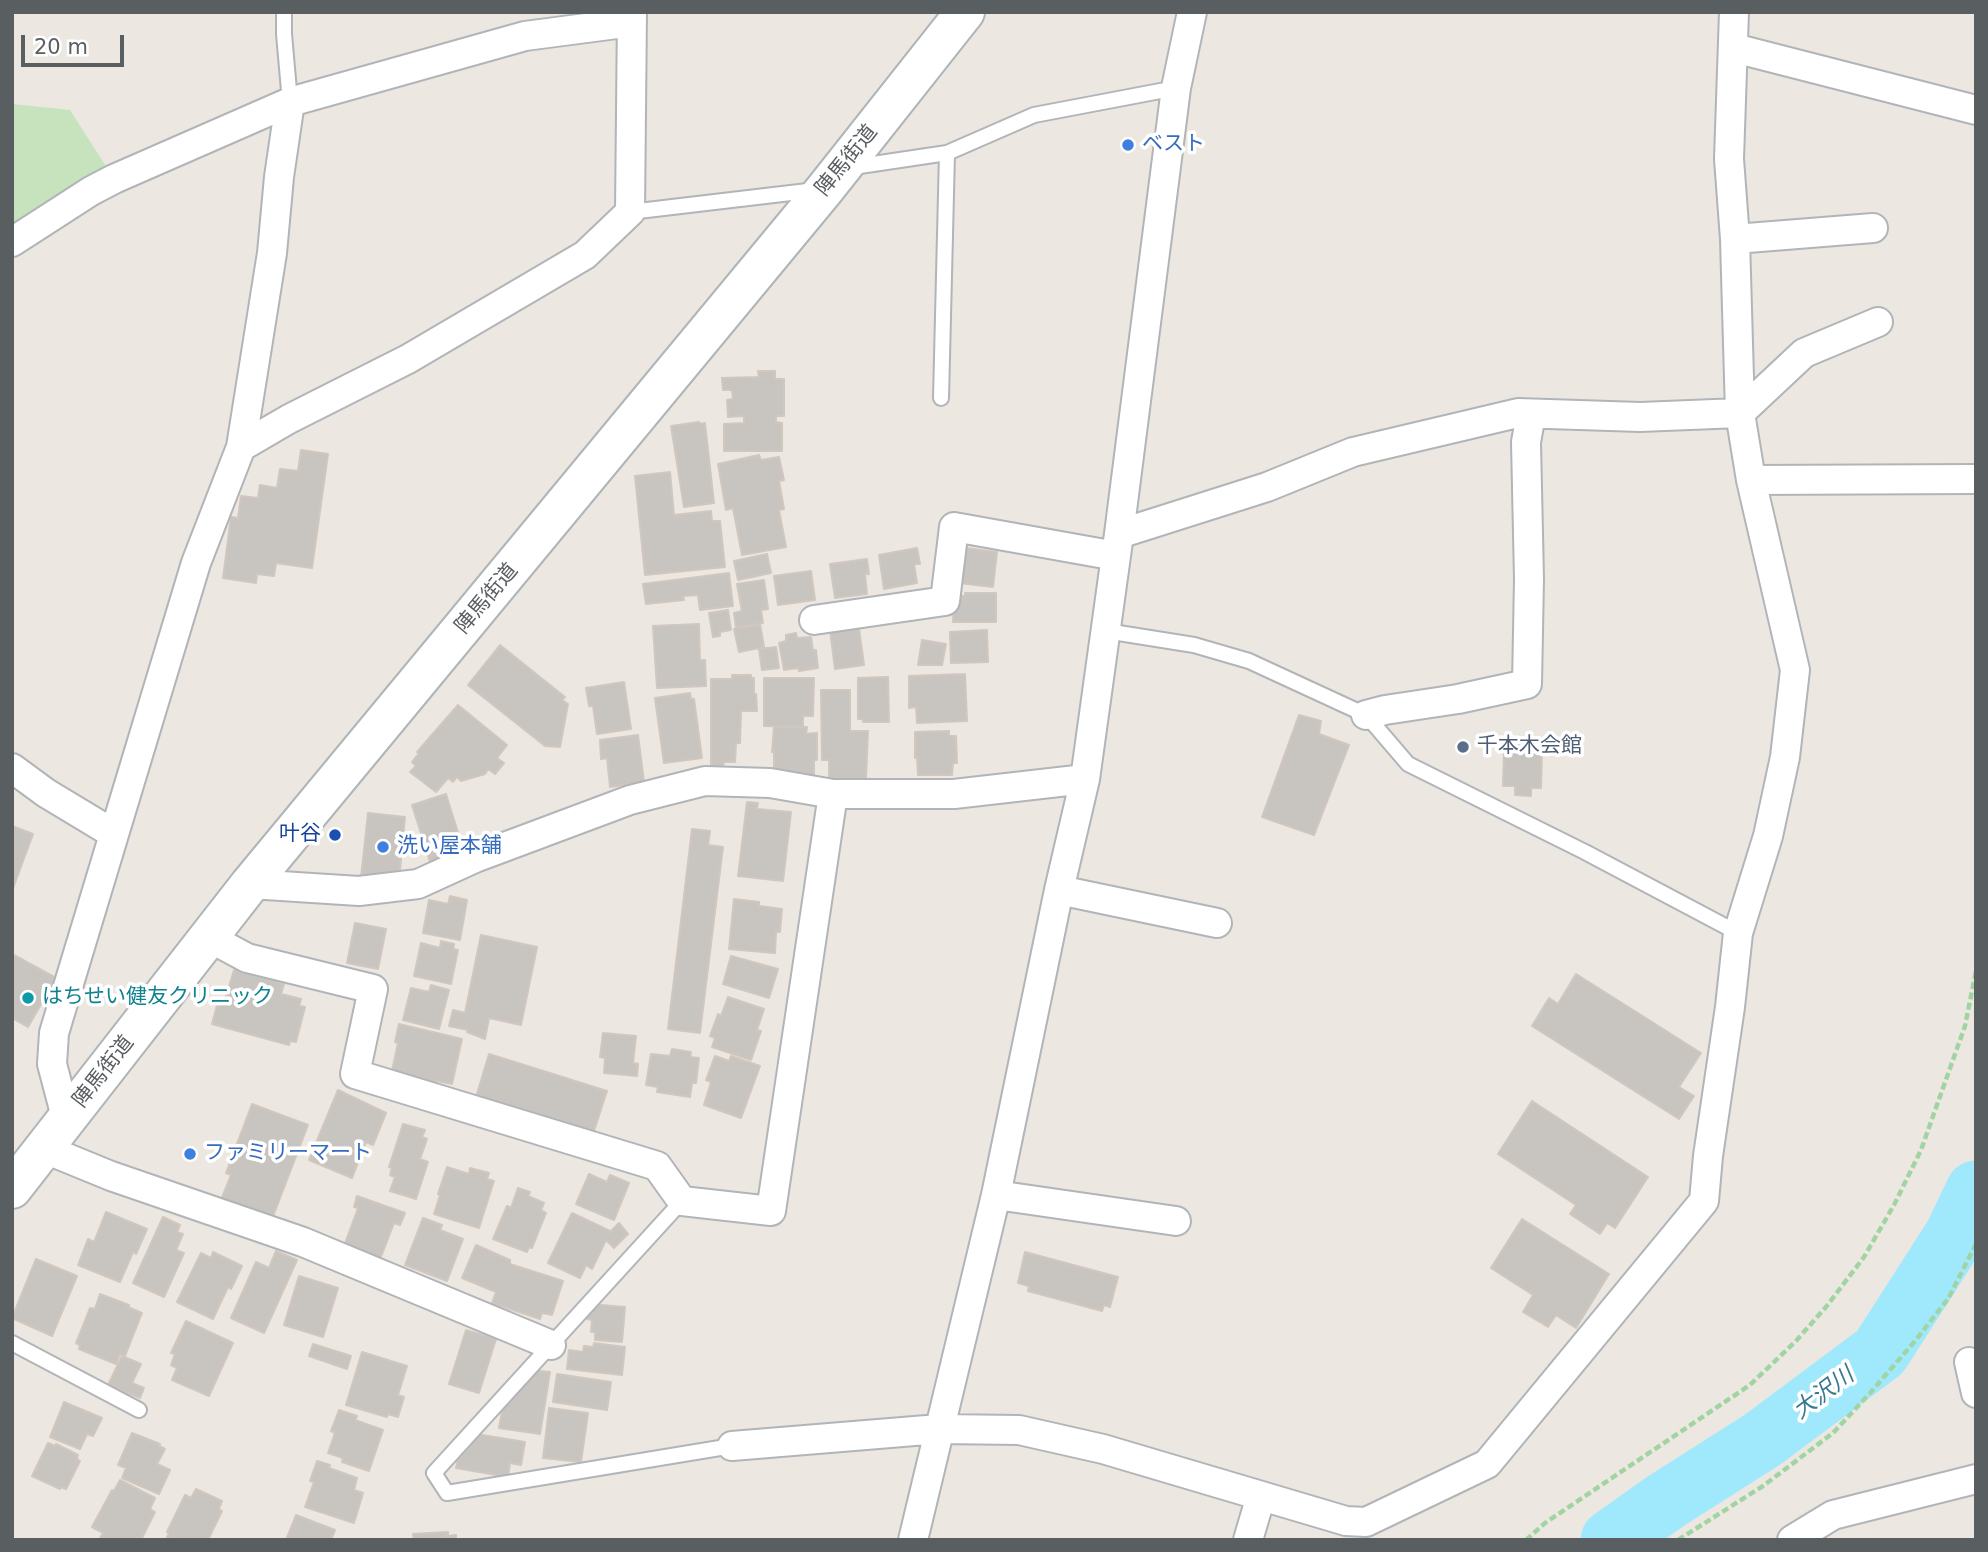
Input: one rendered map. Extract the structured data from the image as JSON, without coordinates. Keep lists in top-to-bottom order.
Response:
{
  "streets": {
    "main road": ["陣馬街道"]
  },
  "water": ["大沢川"],
  "places": [
    "ベスト",
    "千本木会館",
    "叶谷",
    "洗い屋本舗",
    "はちせい健友クリニック",
    "ファミリーマート"
  ],
  "scale_bar": "20 m"
}
